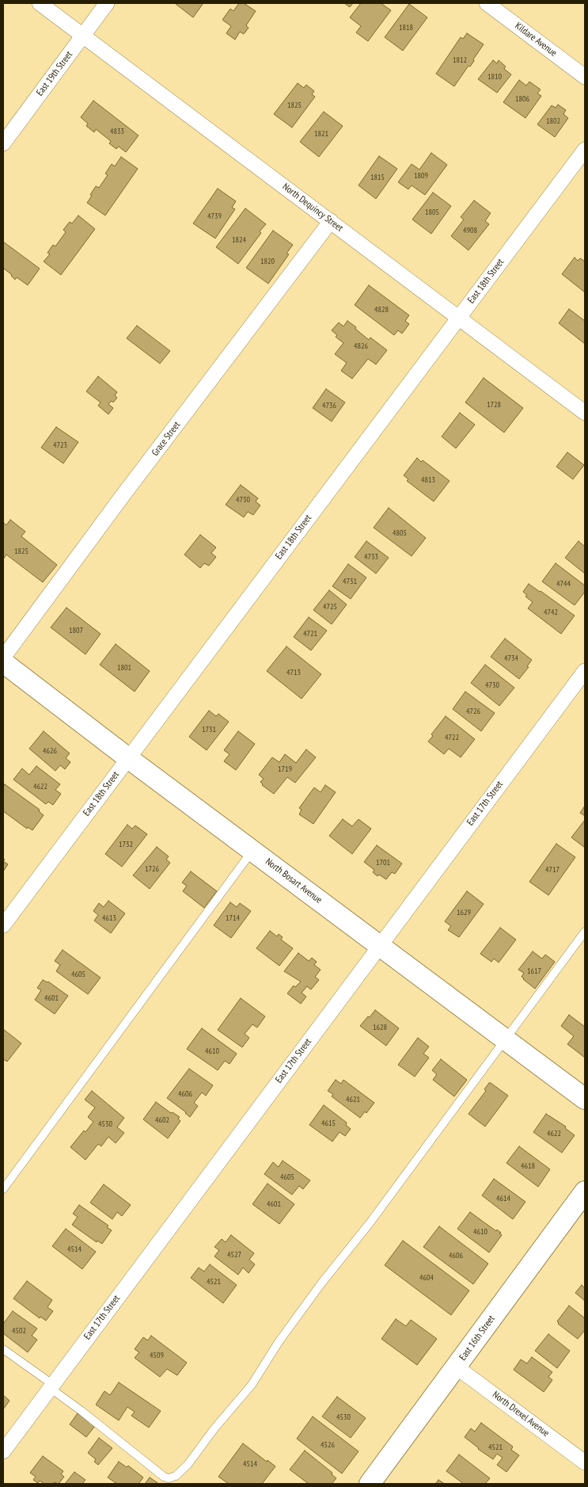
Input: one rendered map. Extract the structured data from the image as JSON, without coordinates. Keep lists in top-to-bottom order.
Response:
{
  "streets": {
    "street": [
      "Kildare Avenue",
      "East 19th Street",
      "North Dequincy Street",
      "East 18th Street",
      "Grace Street",
      "East 17th Street",
      "North Bosart Avenue",
      "East 16th Street",
      "North Drexel Avenue"
    ]
  },
  "crossings": [
    ["East 19th Street", "North Dequincy Street"],
    ["North Dequincy Street", "East 18th Street"],
    ["North Dequincy Street", "Grace Street"],
    ["East 18th Street", "North Bosart Avenue"],
    ["East 17th Street", "North Bosart Avenue"],
    ["East 16th Street", "North Drexel Avenue"]
  ],
  "house_numbers": [
    "1818",
    "1812",
    "1810",
    "1806",
    "1825",
    "1802",
    "4833",
    "1821",
    "1809",
    "1815",
    "1805",
    "4739",
    "4908",
    "1824",
    "1820",
    "4828",
    "4826",
    "1728",
    "4736",
    "4723",
    "4813",
    "4730",
    "4805",
    "1825",
    "4733",
    "4731",
    "4744",
    "4725",
    "4742",
    "1807",
    "4721",
    "4734",
    "1801",
    "4713",
    "4730",
    "4726",
    "1731",
    "4722",
    "4626",
    "1719",
    "4622",
    "1732",
    "1701",
    "1726",
    "4717",
    "1629",
    "4613",
    "1714",
    "1617",
    "4605",
    "4601",
    "1628",
    "4610",
    "4606",
    "4621",
    "4602",
    "4615",
    "4530",
    "4622",
    "4618",
    "4605",
    "4614",
    "4601",
    "4610",
    "4514",
    "4527",
    "4606",
    "4604",
    "4521",
    "4502",
    "4509",
    "4530",
    "4526",
    "4521",
    "4514"
  ]
}
